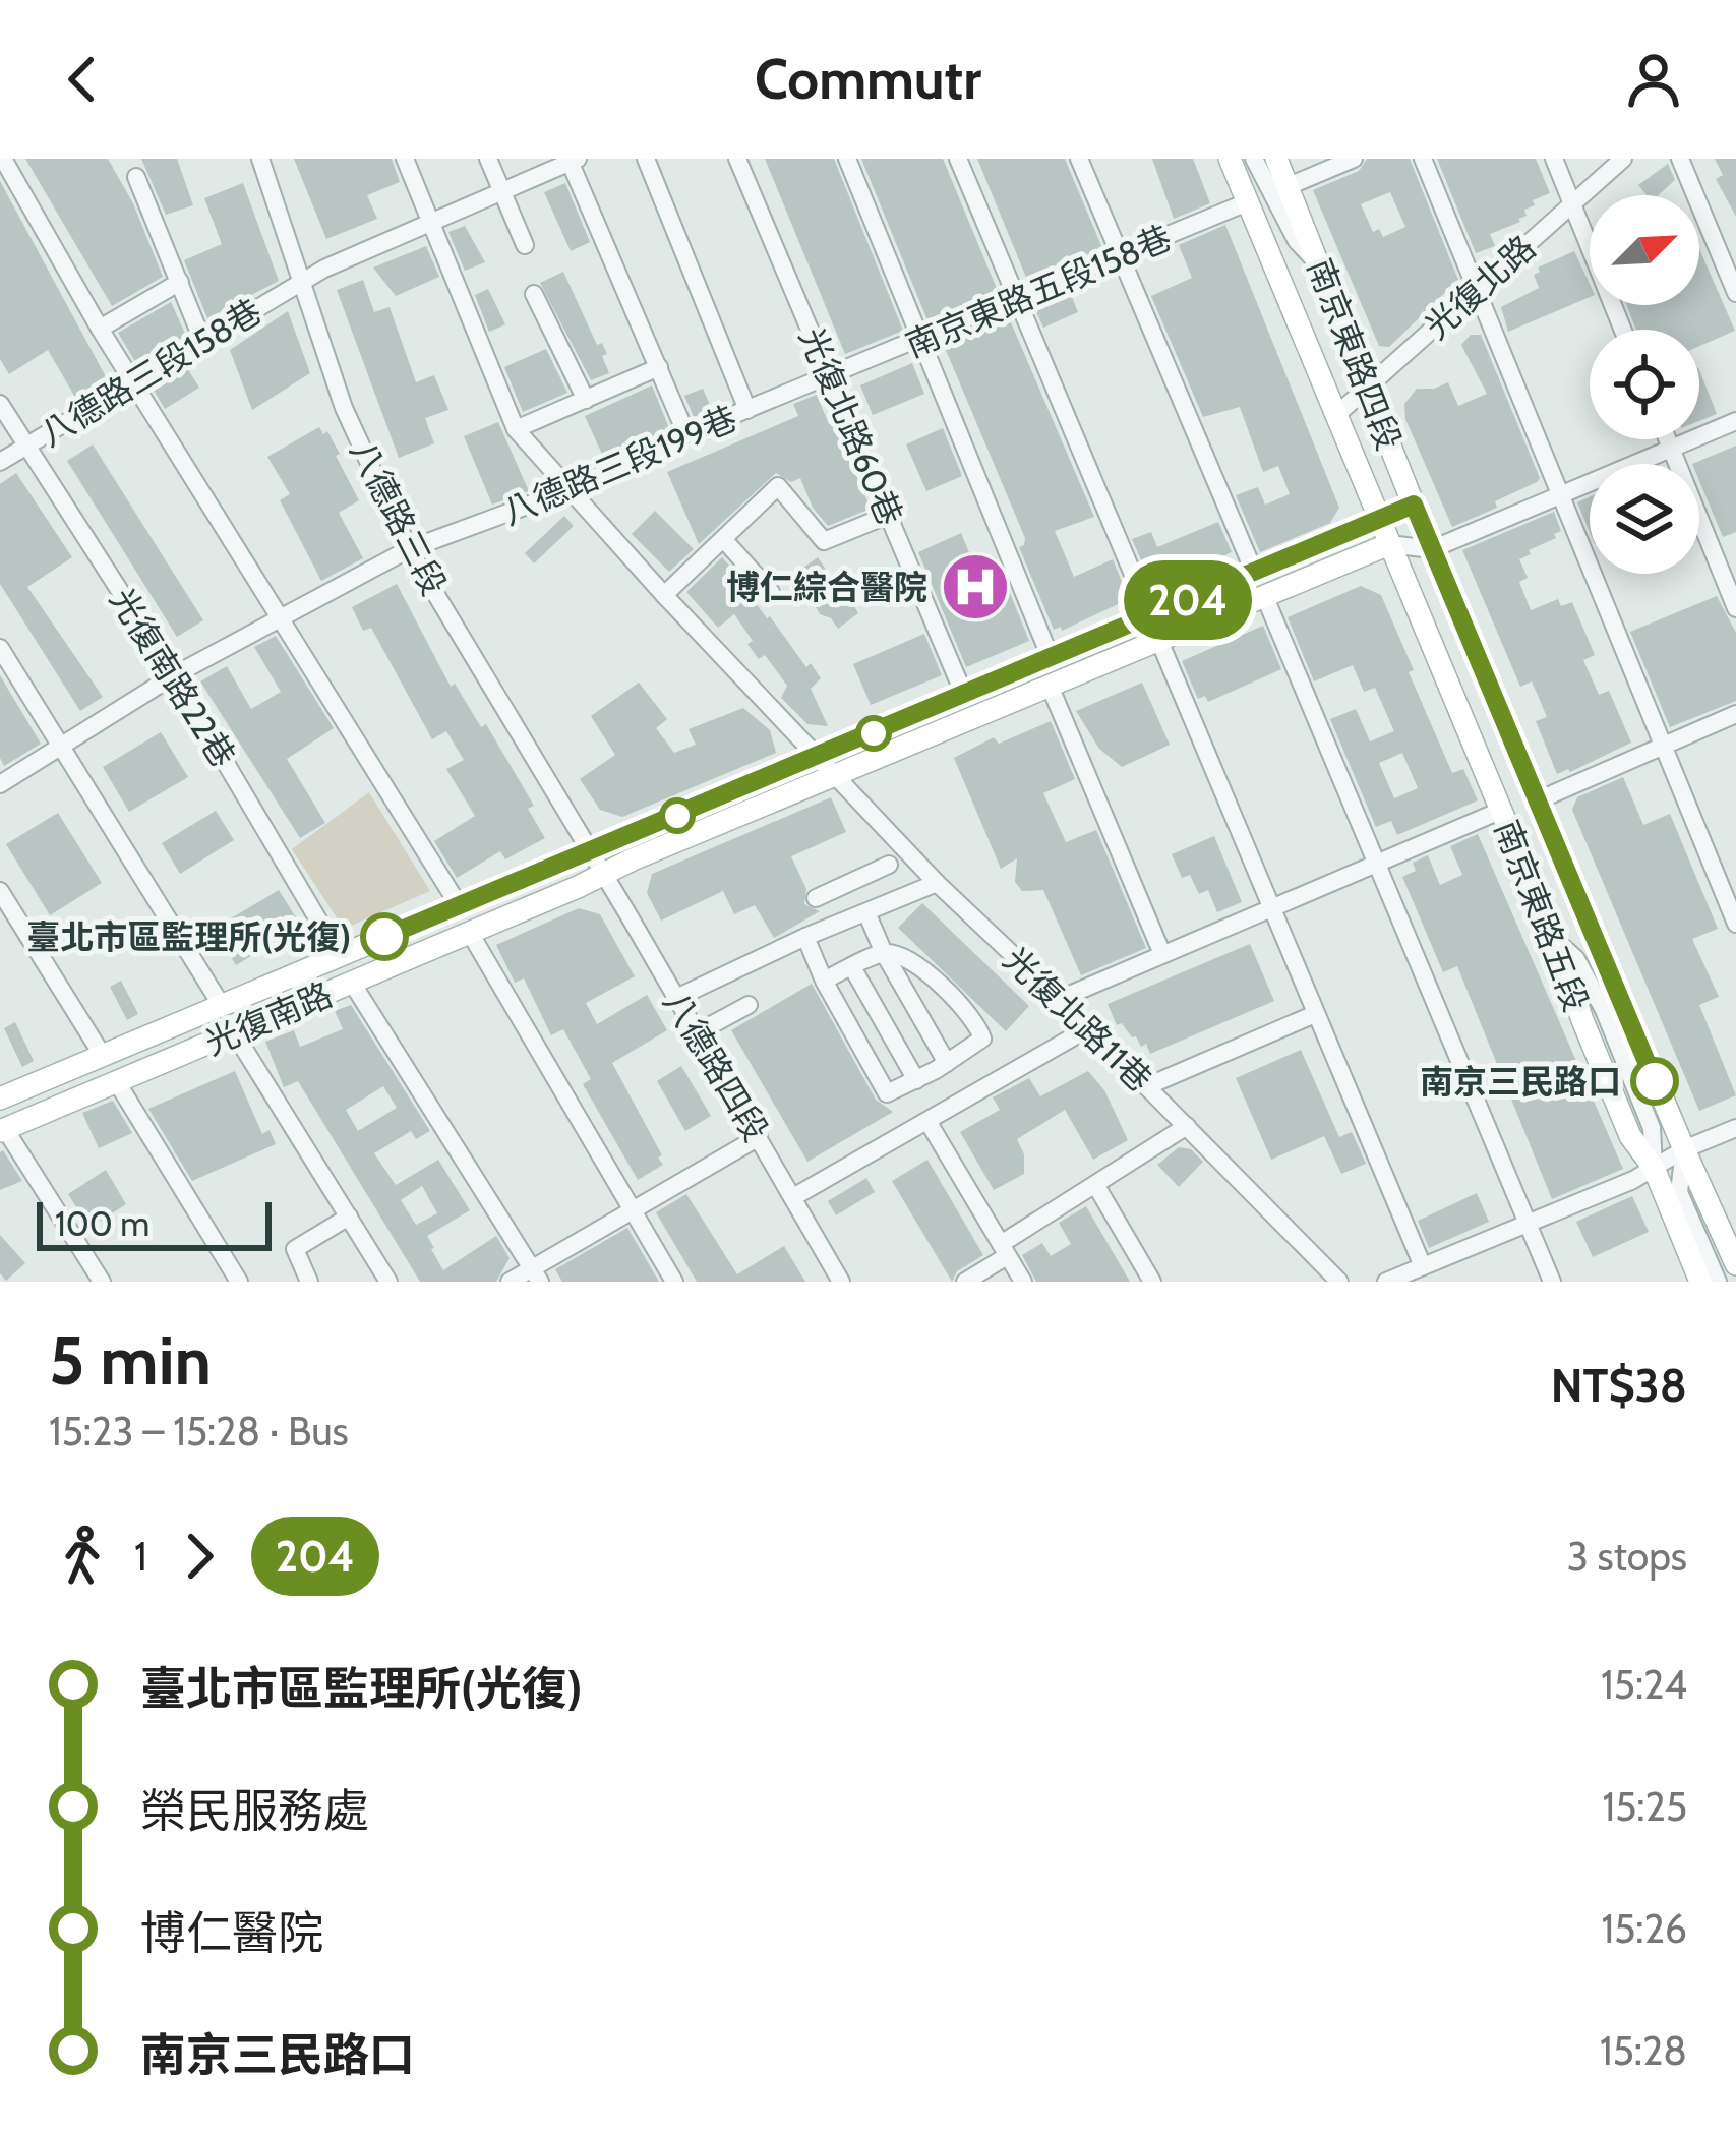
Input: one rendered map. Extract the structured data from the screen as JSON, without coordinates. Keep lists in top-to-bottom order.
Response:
{
  "streets": {
    "main road": ["南京東路四段", "南京東路五段", "光復南路"],
    "street": [
      "光復北路",
      "南京東路五段158巷",
      "八德路三段158巷",
      "光復北路60巷",
      "八德路三段199巷",
      "八德路三段",
      "光復南路22巷",
      "光復北路11巷",
      "八德路四段"
    ]
  },
  "crossings": [
    ["光復北路", "南京東路四段"],
    ["南京東路五段158巷", "南京東路四段"],
    ["南京東路五段158巷", "光復北路60巷"],
    ["南京東路五段158巷", "八德路三段199巷"],
    ["南京東路四段", "南京東路五段"],
    ["八德路三段158巷", "八德路三段"],
    ["八德路三段158巷", "光復南路22巷"],
    ["八德路三段158巷", "光復北路11巷"],
    ["光復北路60巷", "八德路三段199巷"],
    ["八德路三段199巷", "八德路三段"],
    ["八德路三段199巷", "光復南路22巷"],
    ["八德路三段199巷", "光復北路11巷"],
    ["八德路三段", "光復南路"],
    ["八德路三段", "八德路四段"],
    ["光復南路22巷", "光復南路"],
    ["光復南路", "八德路四段"]
  ],
  "places": {
    "hospital": ["博仁綜合醫院"],
    "other": ["臺北市區監理所(光復)", "南京三民路口"]
  },
  "lines": ["bus line 204"],
  "scale_bar": "100 m",
  "north": "top right",
  "page": {
    "header": "Commutr",
    "on_map": "204",
    "scale": "100 m",
    "heading": ["5 min", "15:23 – 15:28 · Bus", "NT$38"],
    "legs": ["1", "204", "3 stops"],
    "list": [
      {
        "name": "臺北市區監理所(光復)",
        "value": "15:24"
      },
      {
        "name": "榮民服務處",
        "value": "15:25"
      },
      {
        "name": "博仁醫院",
        "value": "15:26"
      },
      {
        "name": "南京三民路口",
        "value": "15:28"
      }
    ]
  }
}
